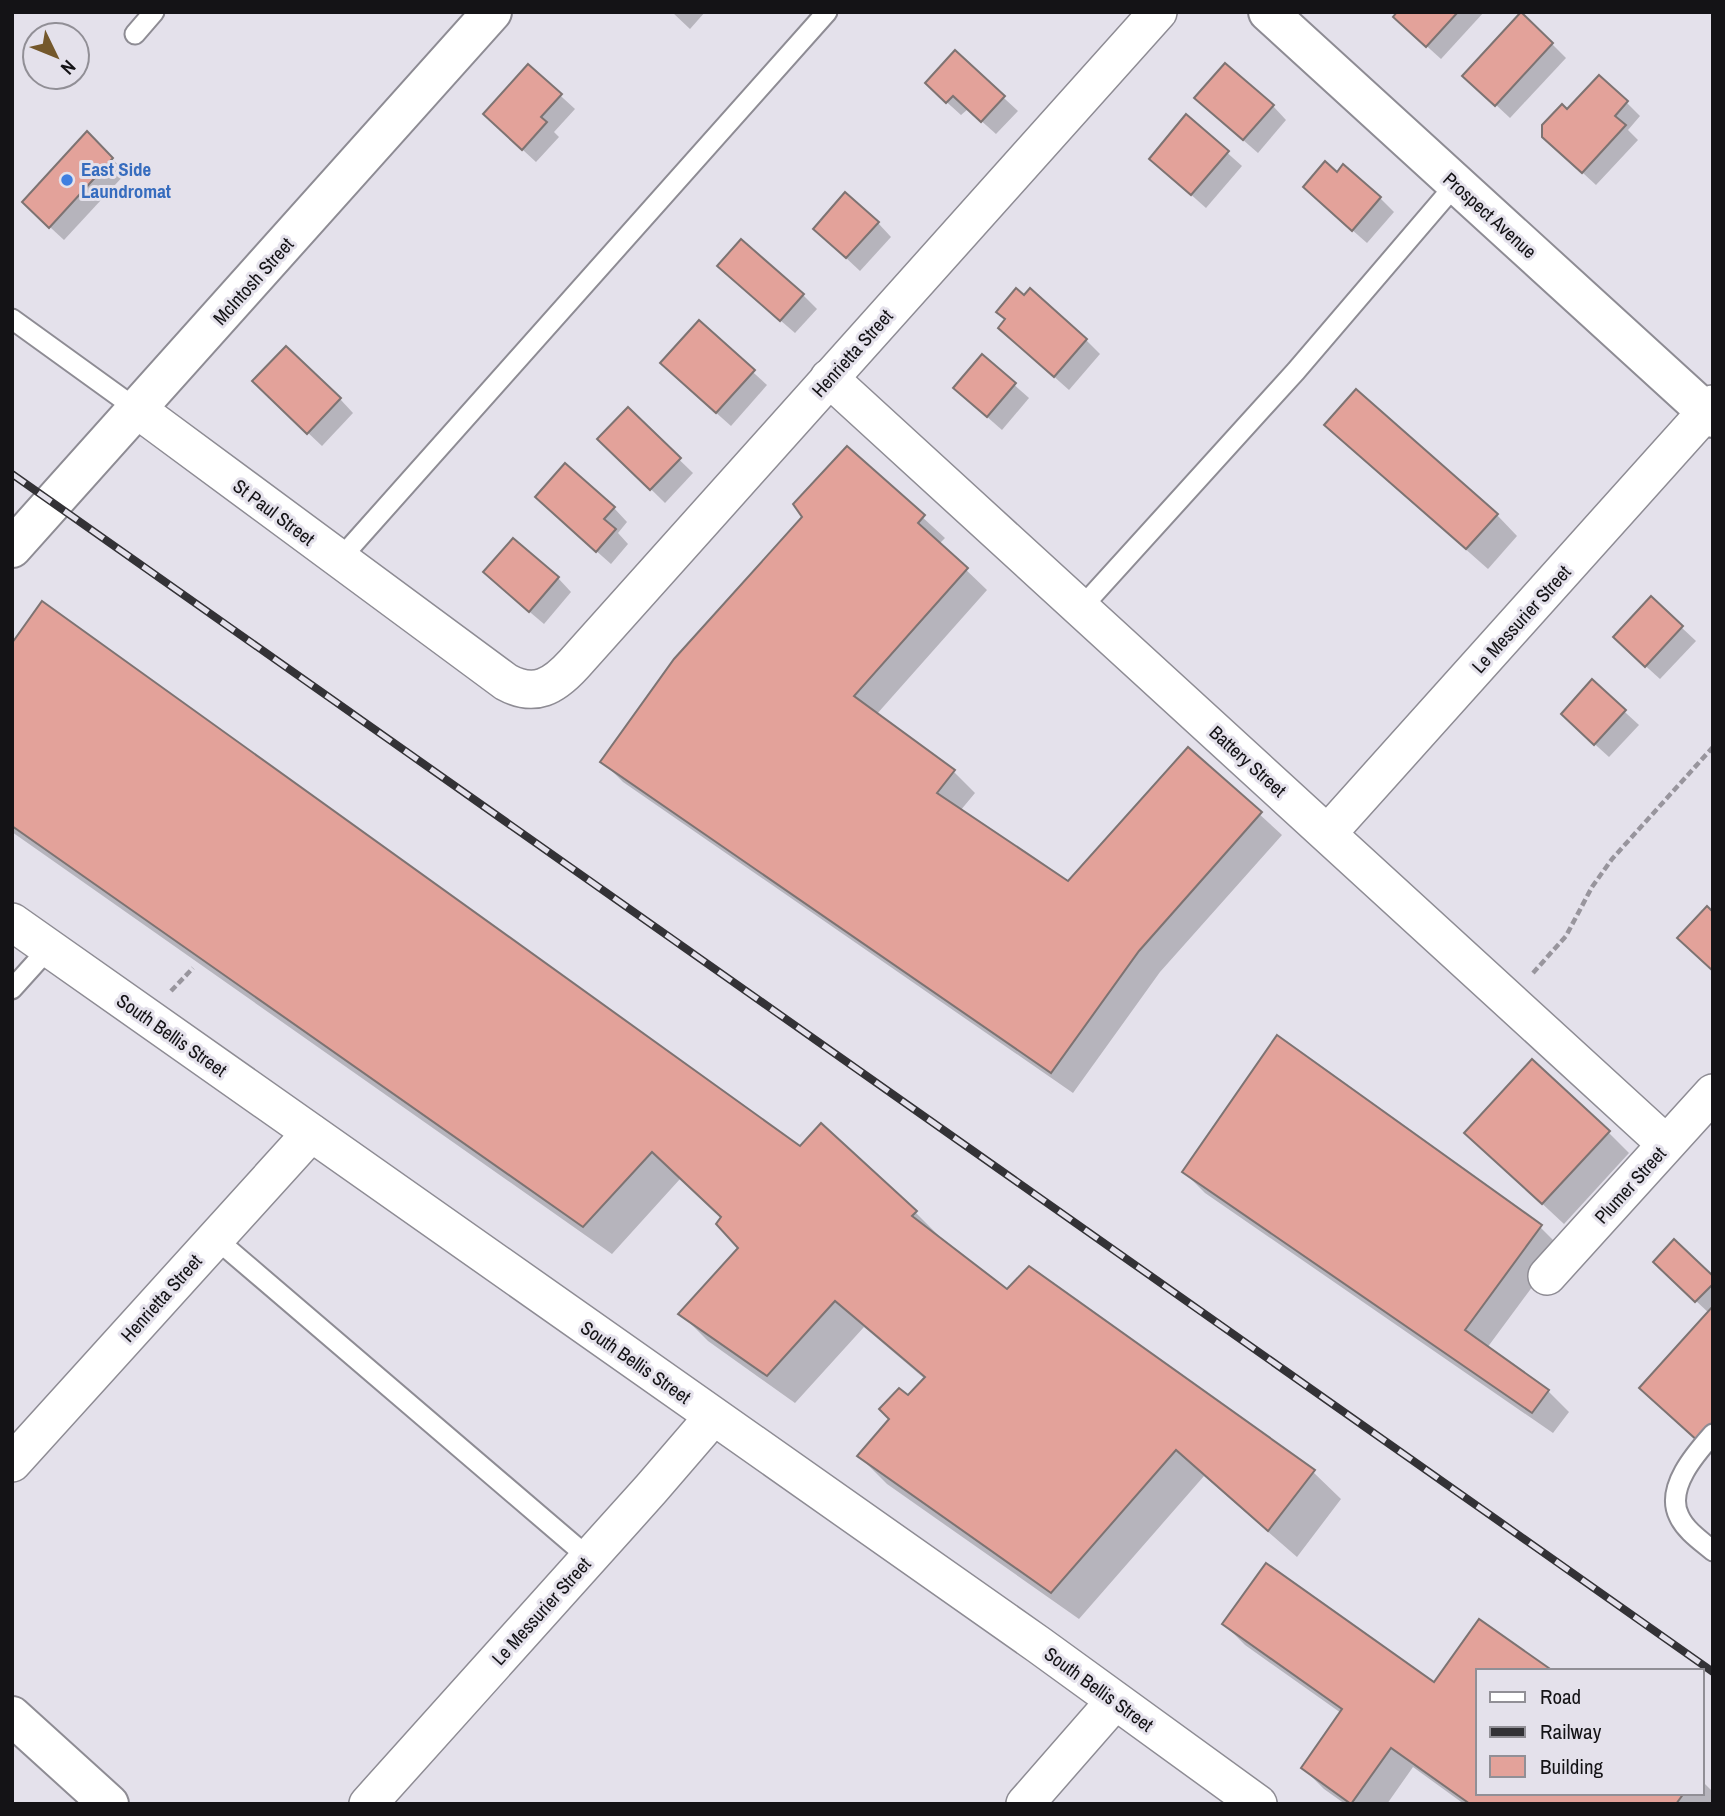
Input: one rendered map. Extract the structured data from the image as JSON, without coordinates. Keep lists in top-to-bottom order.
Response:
{
  "streets": {
    "street": [
      "Prospect Avenue",
      "McIntosh Street",
      "Henrietta Street",
      "St Paul Street",
      "Le Messurier Street",
      "Battery Street",
      "South Bellis Street",
      "Plumer Street"
    ]
  },
  "crossings": [
    ["Prospect Avenue", "Le Messurier Street"],
    ["McIntosh Street", "St Paul Street"],
    ["Henrietta Street", "St Paul Street"],
    ["Henrietta Street", "Battery Street"],
    ["Henrietta Street", "South Bellis Street"],
    ["Le Messurier Street", "Battery Street"],
    ["Le Messurier Street", "South Bellis Street"],
    ["Battery Street", "Plumer Street"]
  ],
  "places": ["East Side Laundromat"],
  "legend": ["Road", "Railway", "Building"],
  "north": "bottom right"
}
